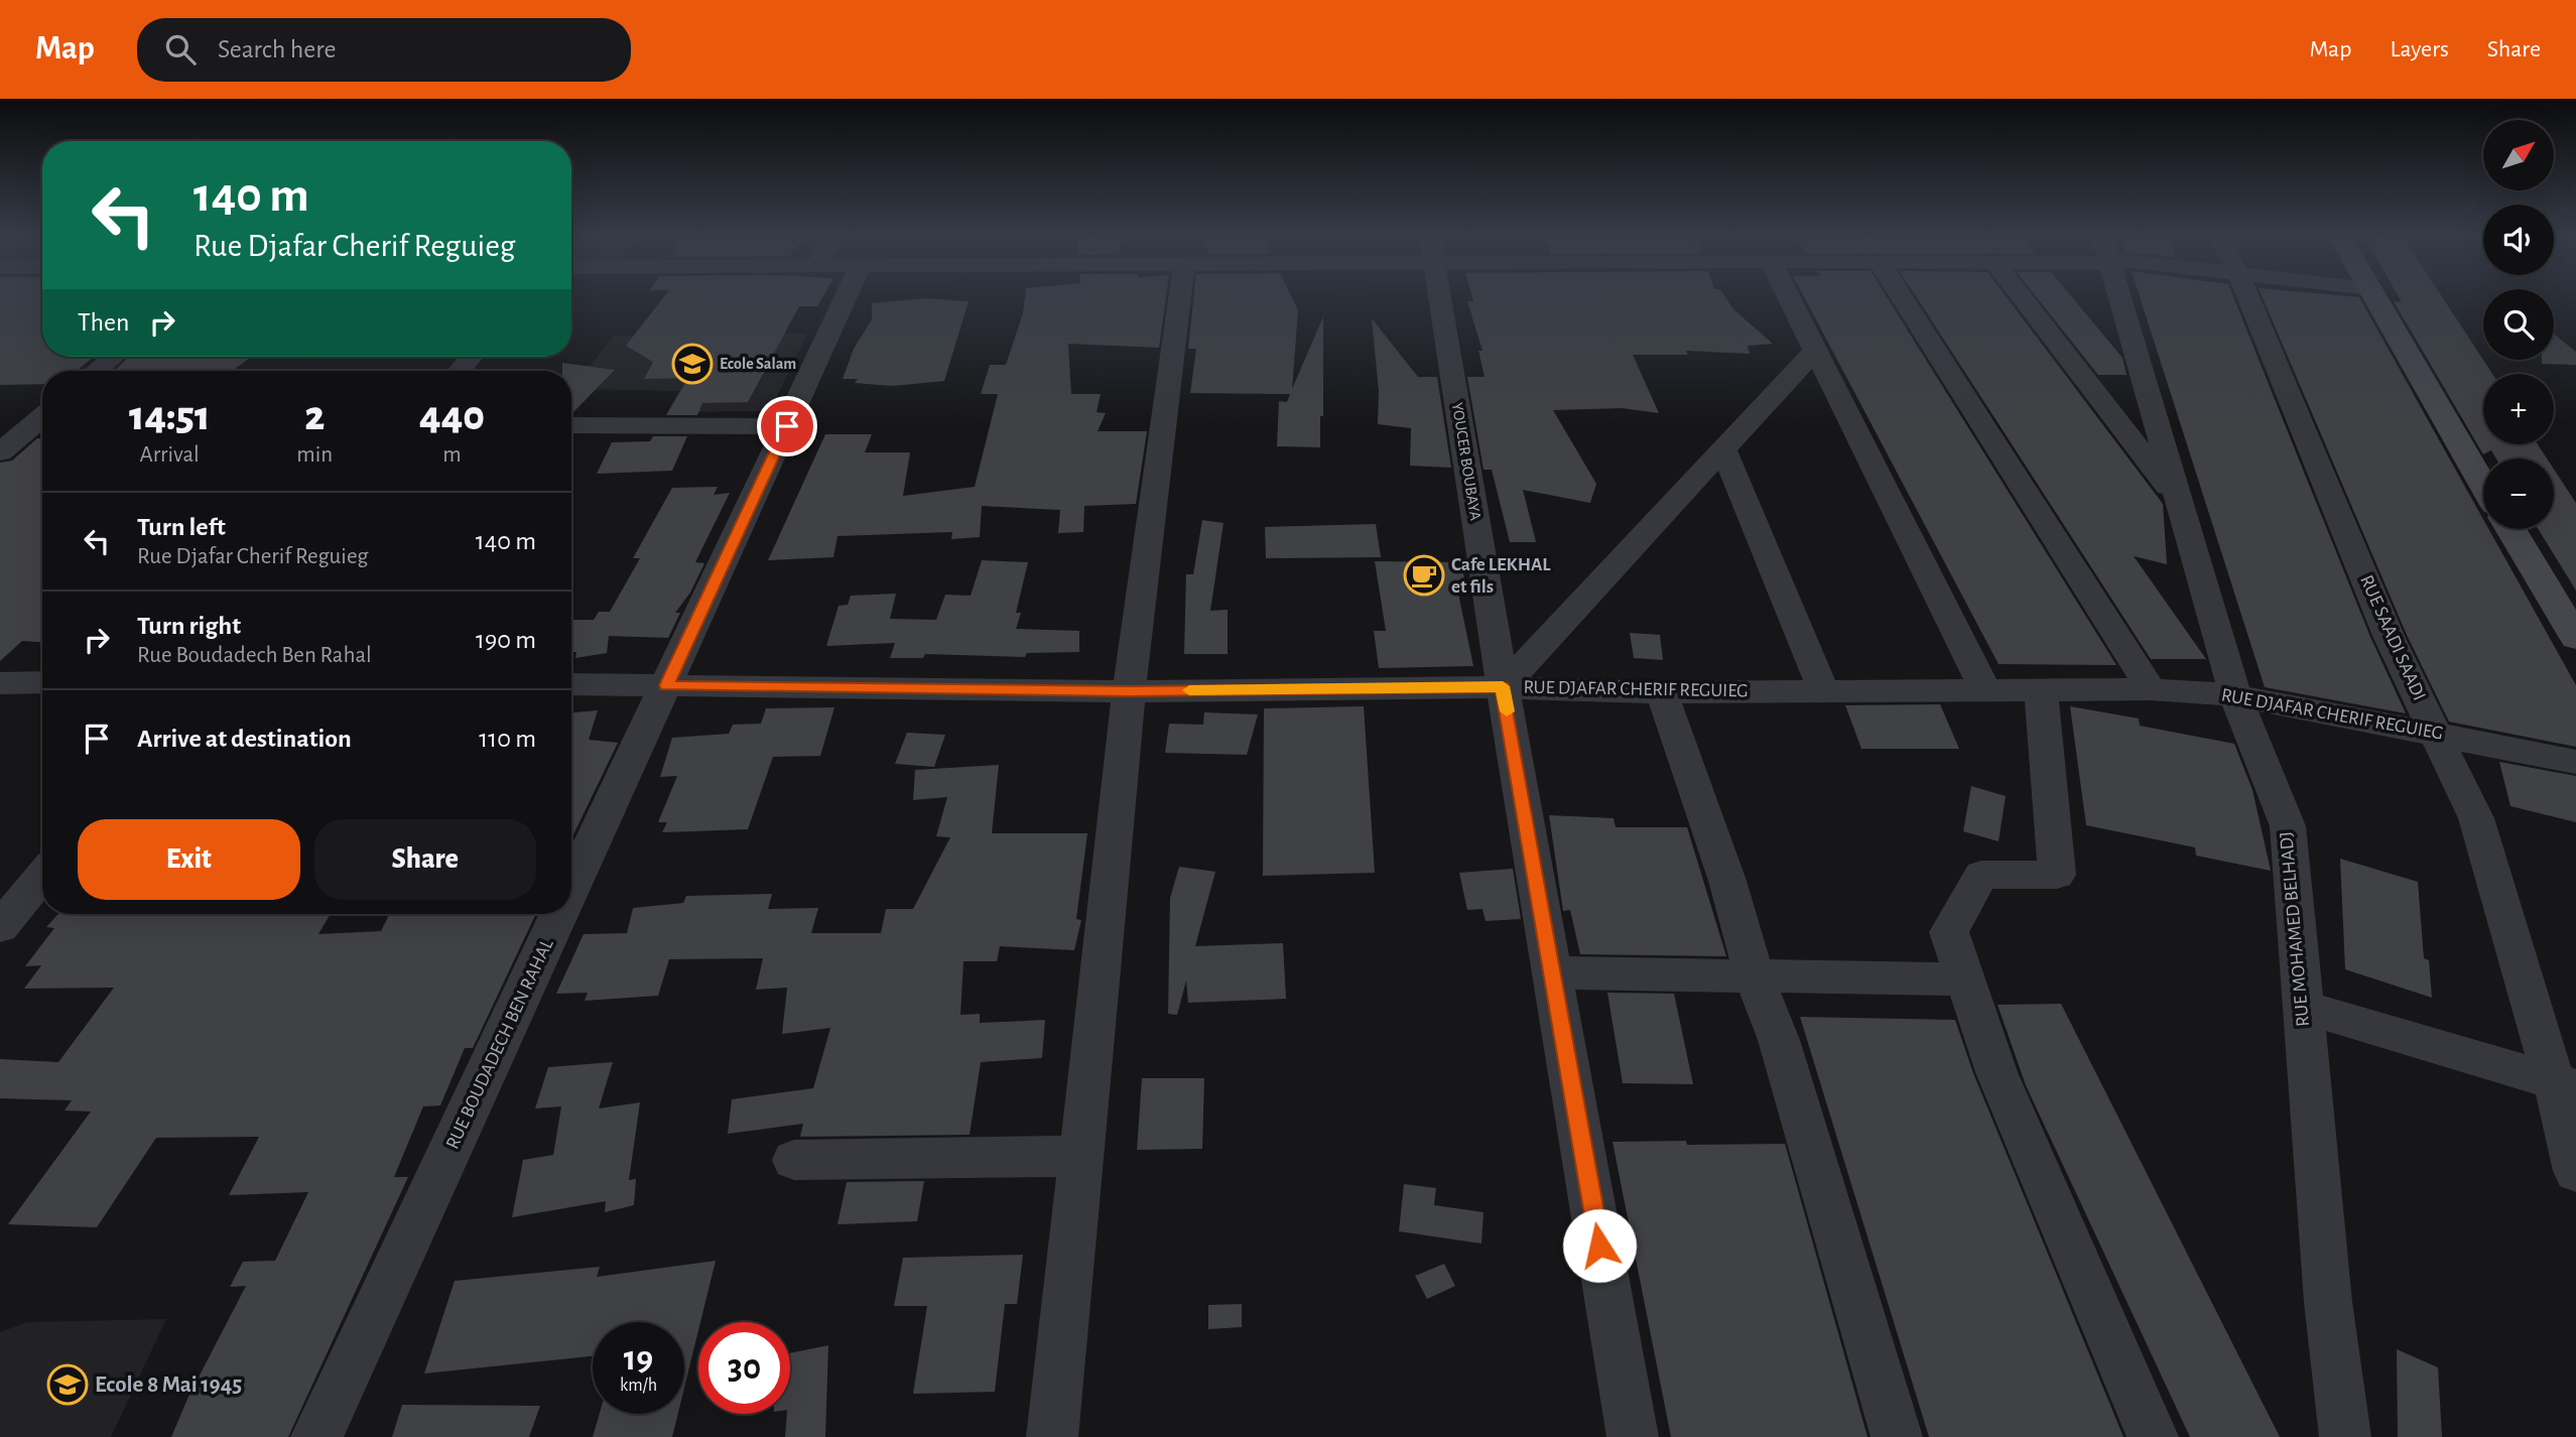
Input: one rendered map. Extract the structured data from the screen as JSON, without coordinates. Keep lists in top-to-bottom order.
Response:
{
  "streets": {
    "street": [
      "YOUCER BOUBAYA",
      "RUE SAADI SAADI",
      "RUE DJAFAR CHERIF REGUIEG",
      "RUE MOHAMED BELHADJ",
      "RUE BOUDADECH BEN RAHAL"
    ]
  },
  "crossings": [
    ["YOUCER BOUBAYA", "RUE DJAFAR CHERIF REGUIEG"],
    ["RUE SAADI SAADI", "RUE DJAFAR CHERIF REGUIEG"],
    ["RUE DJAFAR CHERIF REGUIEG", "RUE MOHAMED BELHADJ"],
    ["RUE DJAFAR CHERIF REGUIEG", "RUE BOUDADECH BEN RAHAL"]
  ],
  "places": {
    "school or university": ["Ecole Salam", "Ecole 8 Mai 1945"],
    "cafe": ["Cafe LEKHAL et fils"]
  },
  "north": "top right",
  "page": {
    "header": "Map",
    "search": "Search here",
    "nav": ["Map", "Layers", "Share"],
    "map_buttons": ["+", "−"],
    "turn": ["140 m", "Rue Djafar Cherif Reguieg"],
    "then": "Then",
    "eta": [
      "14:51",
      "Arrival",
      "2",
      "min",
      "440",
      "m"
    ],
    "list": [
      {
        "name": "Turn left",
        "note": "Rue Djafar Cherif Reguieg",
        "value": "140 m"
      },
      {
        "name": "Turn right",
        "note": "Rue Boudadech Ben Rahal",
        "value": "190 m"
      },
      {
        "name": "Arrive at destination",
        "value": "110 m"
      }
    ],
    "buttons": ["Exit", "Share"],
    "speed": "19 km/h",
    "limit": "30"
  }
}
